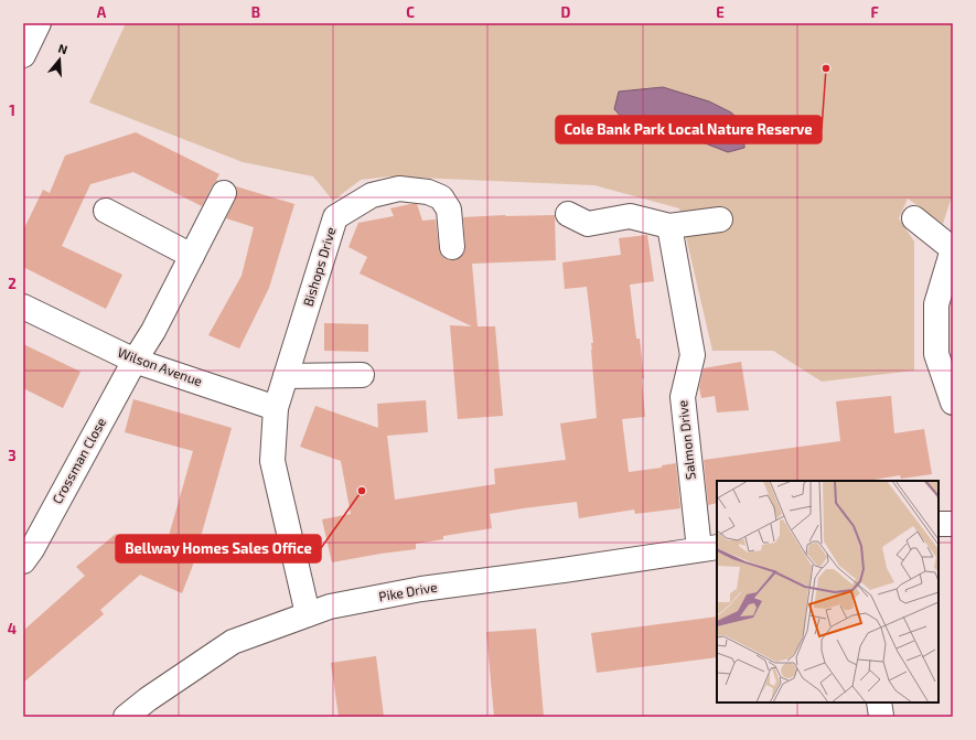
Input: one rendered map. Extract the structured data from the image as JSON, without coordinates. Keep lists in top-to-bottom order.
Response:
{
  "streets": {
    "street": [
      "Bishops Drive",
      "Wilson Avenue",
      "Salmon Drive",
      "Crossman Close",
      "Pike Drive"
    ]
  },
  "crossings": [
    ["Bishops Drive", "Wilson Avenue"],
    ["Bishops Drive", "Pike Drive"],
    ["Wilson Avenue", "Crossman Close"],
    ["Salmon Drive", "Pike Drive"]
  ],
  "places": ["Cole Bank Park Local Nature Reserve", "Bellway Homes Sales Office"],
  "north": "top",
  "grid": {
    "columns": [
      "A",
      "B",
      "C",
      "D",
      "E",
      "F"
    ],
    "rows": [
      "1",
      "2",
      "3",
      "4"
    ]
  }
}
